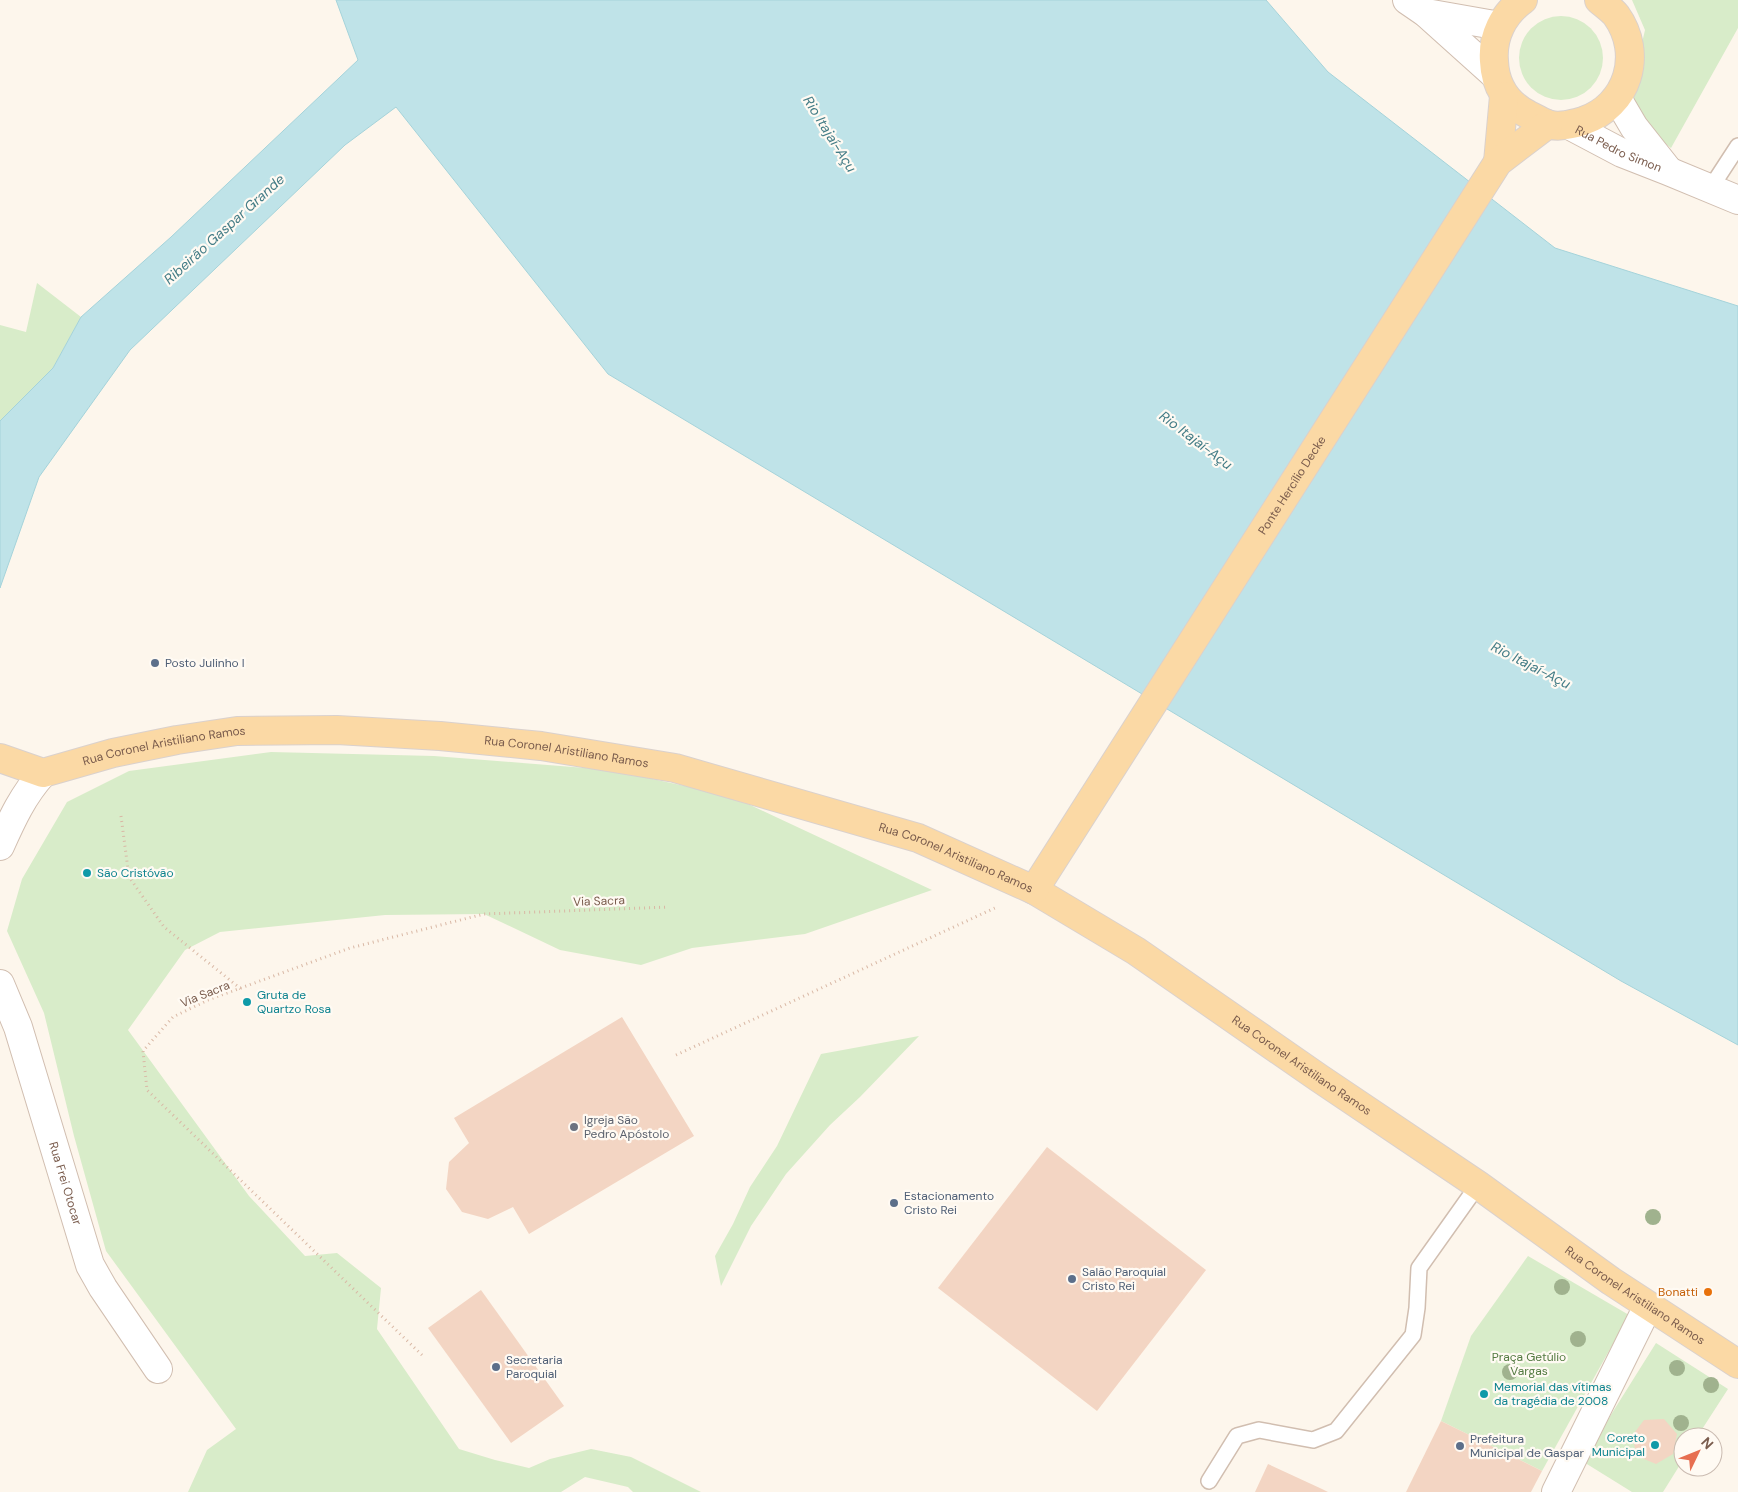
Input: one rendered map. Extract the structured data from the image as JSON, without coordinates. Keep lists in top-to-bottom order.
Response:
{
  "streets": {
    "main road": ["Ponte Hercílio Decke", "Rua Coronel Aristiliano Ramos"],
    "street": ["Rua Pedro Simon", "Rua Frei Otocar"],
    "path": ["Via Sacra"]
  },
  "crossings": [
    ["Ponte Hercílio Decke", "Rua Coronel Aristiliano Ramos"]
  ],
  "water": ["Rio Itajaí-Açu", "Ribeirão Gaspar Grande"],
  "parks": ["Praça Getúlio Vargas"],
  "places": [
    "Posto Julinho I",
    "São Cristóvão",
    "Gruta de Quartzo Rosa",
    "Igreja São Pedro Apóstolo",
    "Estacionamento Cristo Rei",
    "Salão Paroquial Cristo Rei",
    "Bonatti",
    "Secretaria Paroquial",
    "Memorial das vítimas da tragédia de 2008",
    "Coreto Municipal",
    "Prefeitura Municipal de Gaspar"
  ],
  "north": "top right"
}
